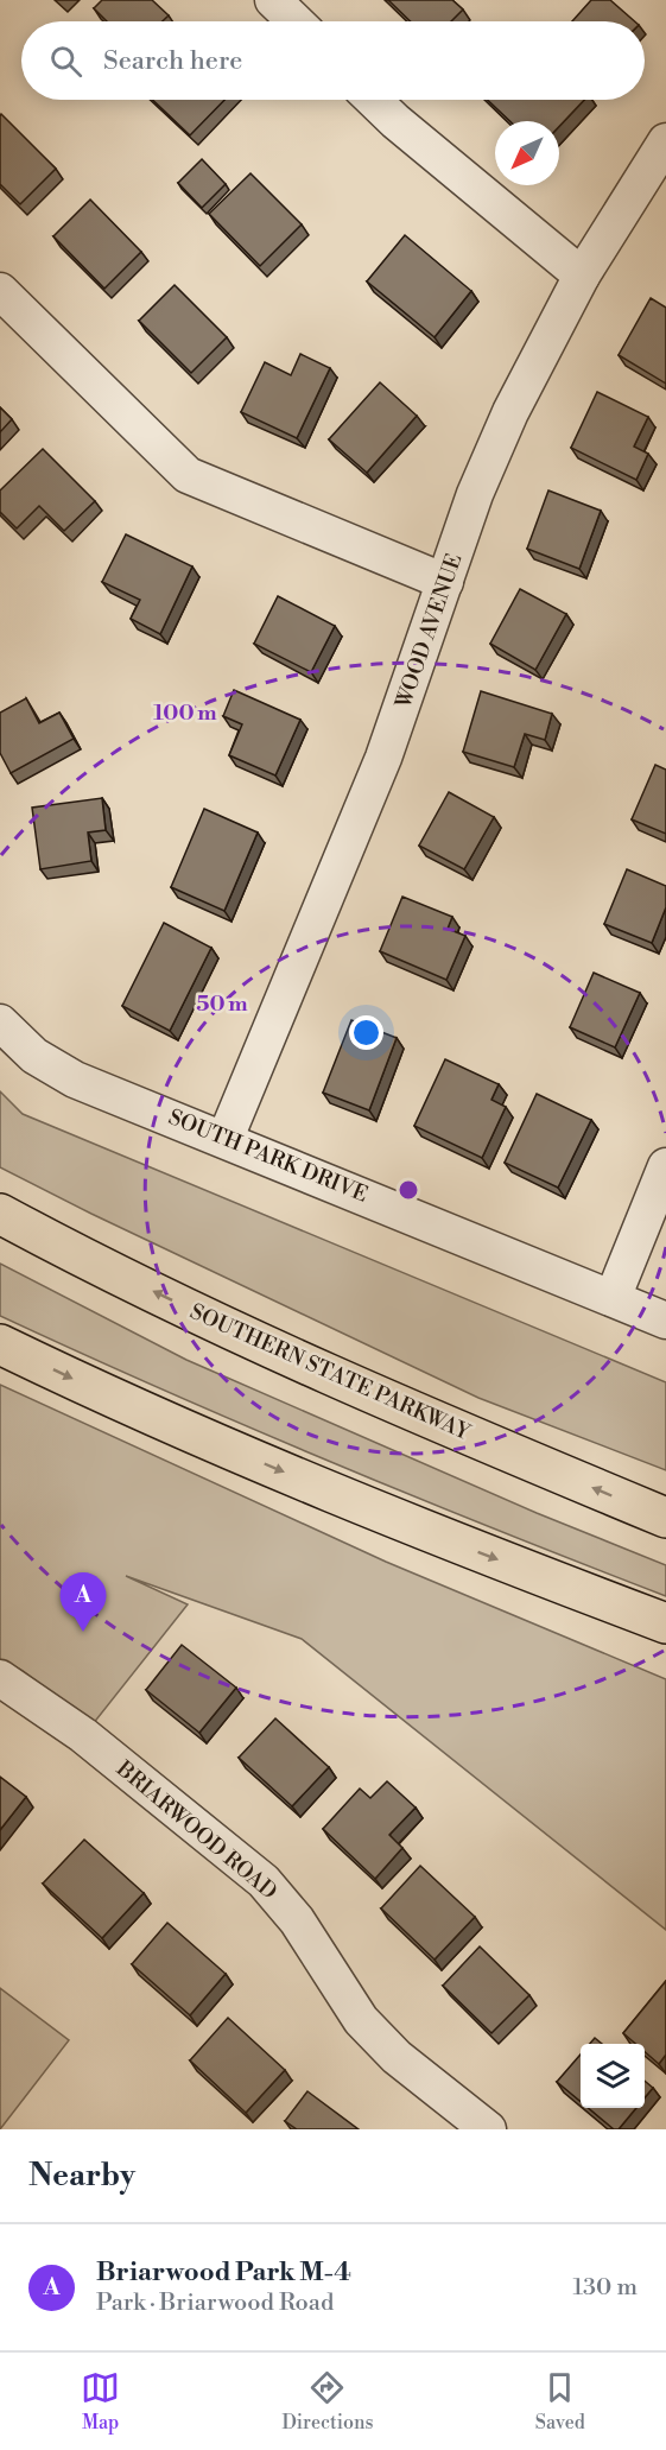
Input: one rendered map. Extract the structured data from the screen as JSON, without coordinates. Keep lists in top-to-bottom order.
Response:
{
  "streets": {
    "highway": ["SOUTHERN STATE PARKWAY"],
    "street": ["WOOD AVENUE", "SOUTH PARK DRIVE", "BRIARWOOD ROAD"]
  },
  "crossings": [
    ["WOOD AVENUE", "SOUTH PARK DRIVE"]
  ],
  "north": "bottom left",
  "page": {
    "search": "Search here",
    "pins": "A",
    "heading": "Nearby",
    "list": [
      {
        "mark": "A",
        "name": "Briarwood Park M-4",
        "note": "Park · Briarwood Road",
        "value": "130 m"
      }
    ],
    "nav": ["Map", "Directions", "Saved"]
  },
  "rings": ["100 m", "50 m"]
}
